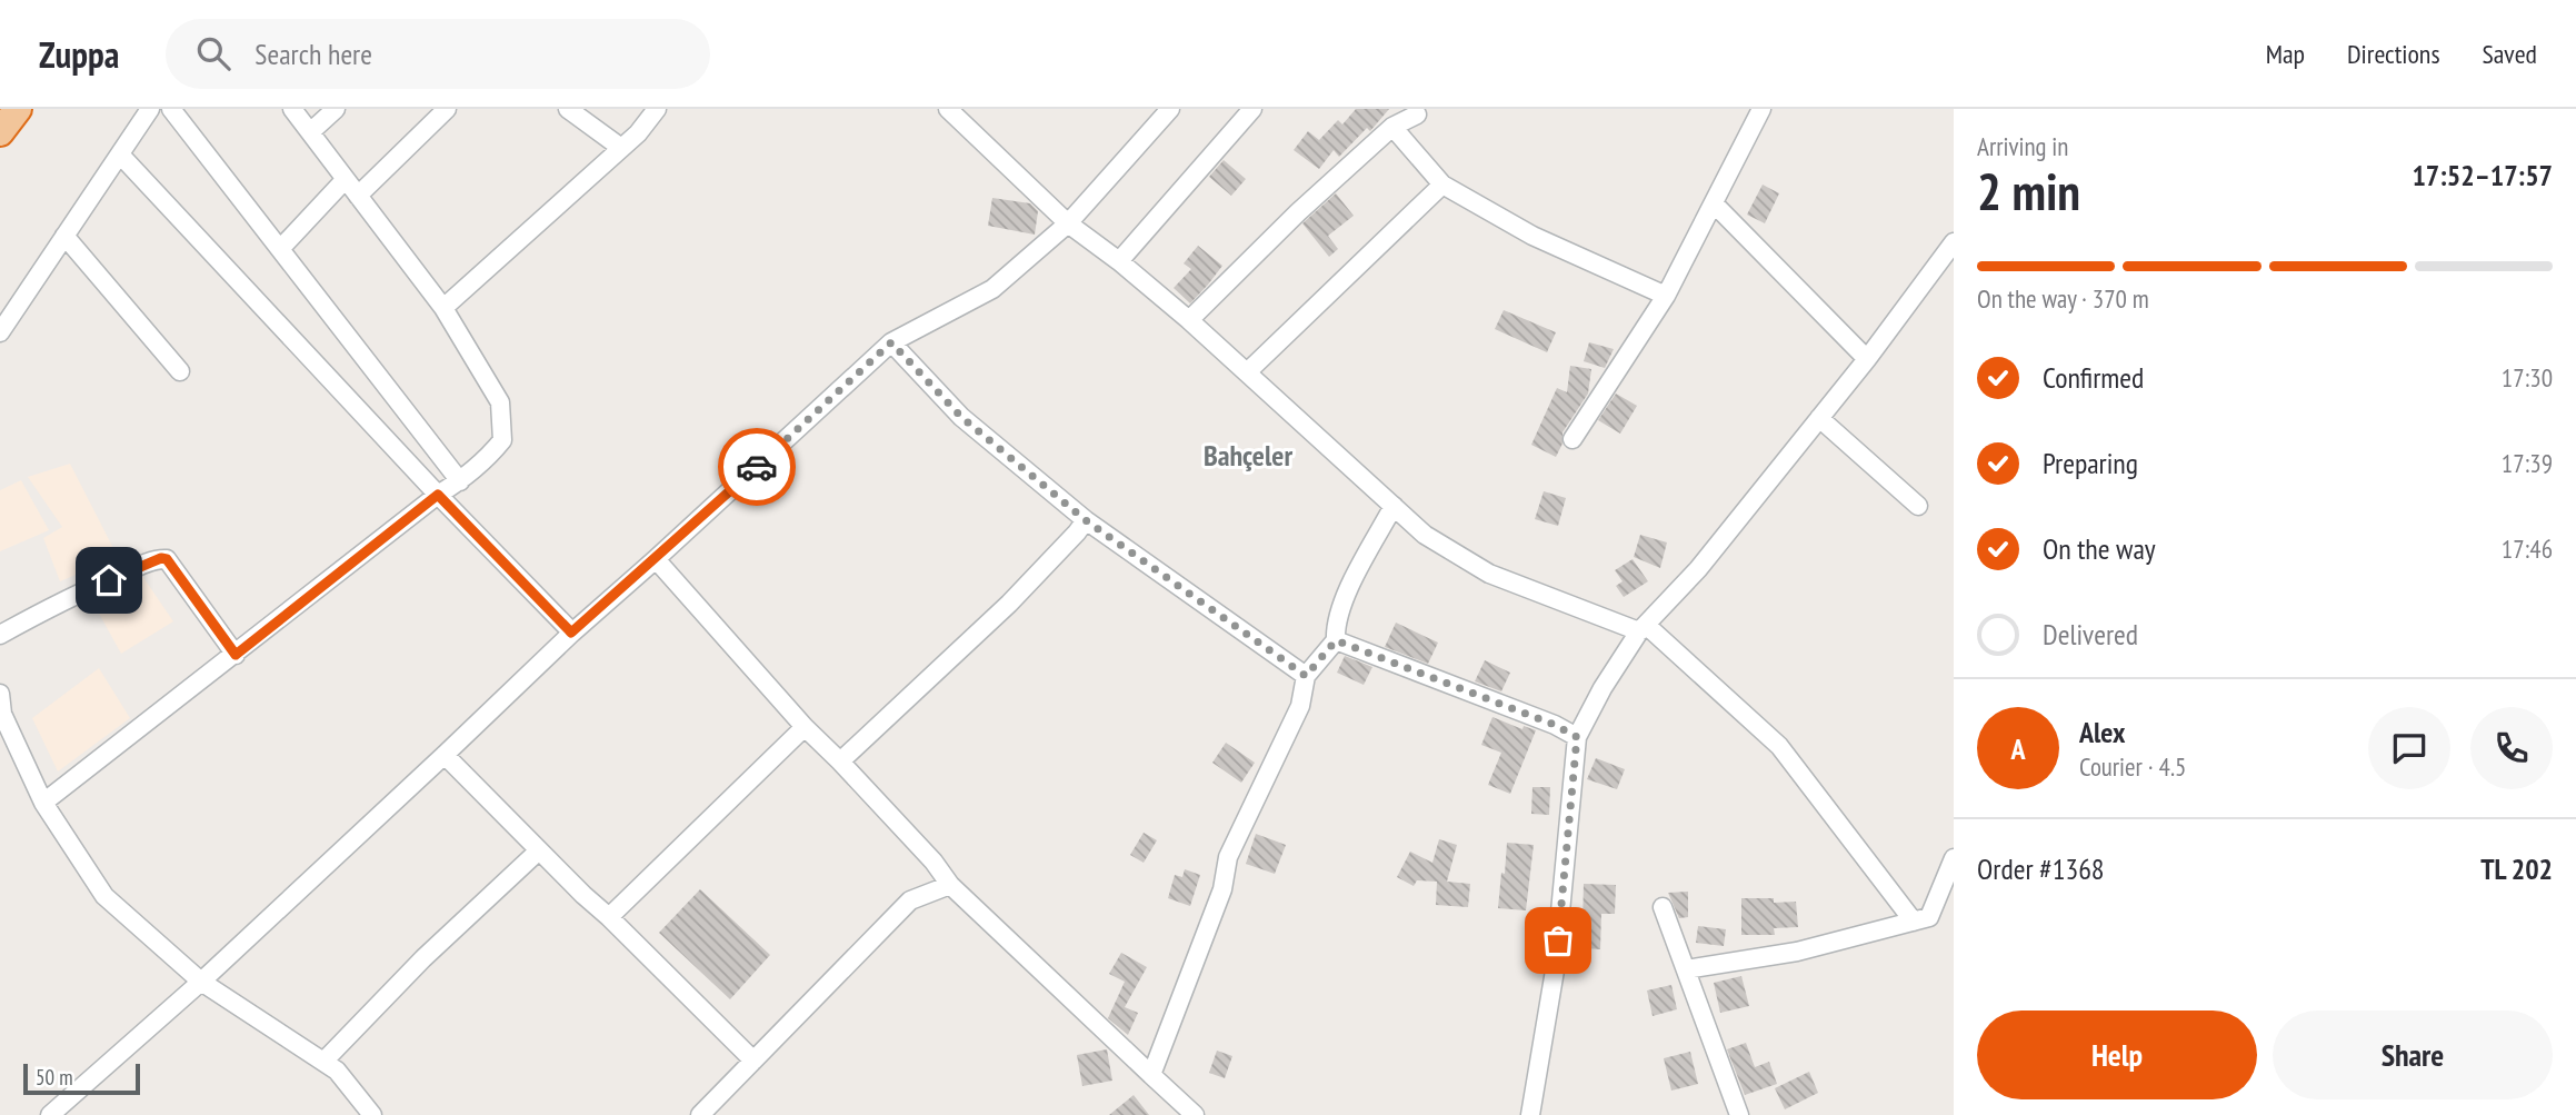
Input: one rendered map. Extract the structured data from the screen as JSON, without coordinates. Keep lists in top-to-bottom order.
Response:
{
  "districts": ["Bahçeler"],
  "scale_bar": "50 m",
  "page": {
    "header": "Zuppa",
    "search": "Search here",
    "nav": ["Map", "Directions", "Saved"],
    "heading": ["2 min", "Arriving in", "17:52–17:57"],
    "panel": [
      "Alex",
      "Courier · 4.5",
      "Order #1368",
      "TL 202"
    ],
    "bar": "On the way · 370 m",
    "list": [
      ["Confirmed", "17:30"],
      ["Preparing", "17:39"],
      ["On the way", "17:46"],
      "Delivered"
    ],
    "round": "A",
    "buttons": ["Help", "Share"],
    "scale": "50 m"
  }
}
